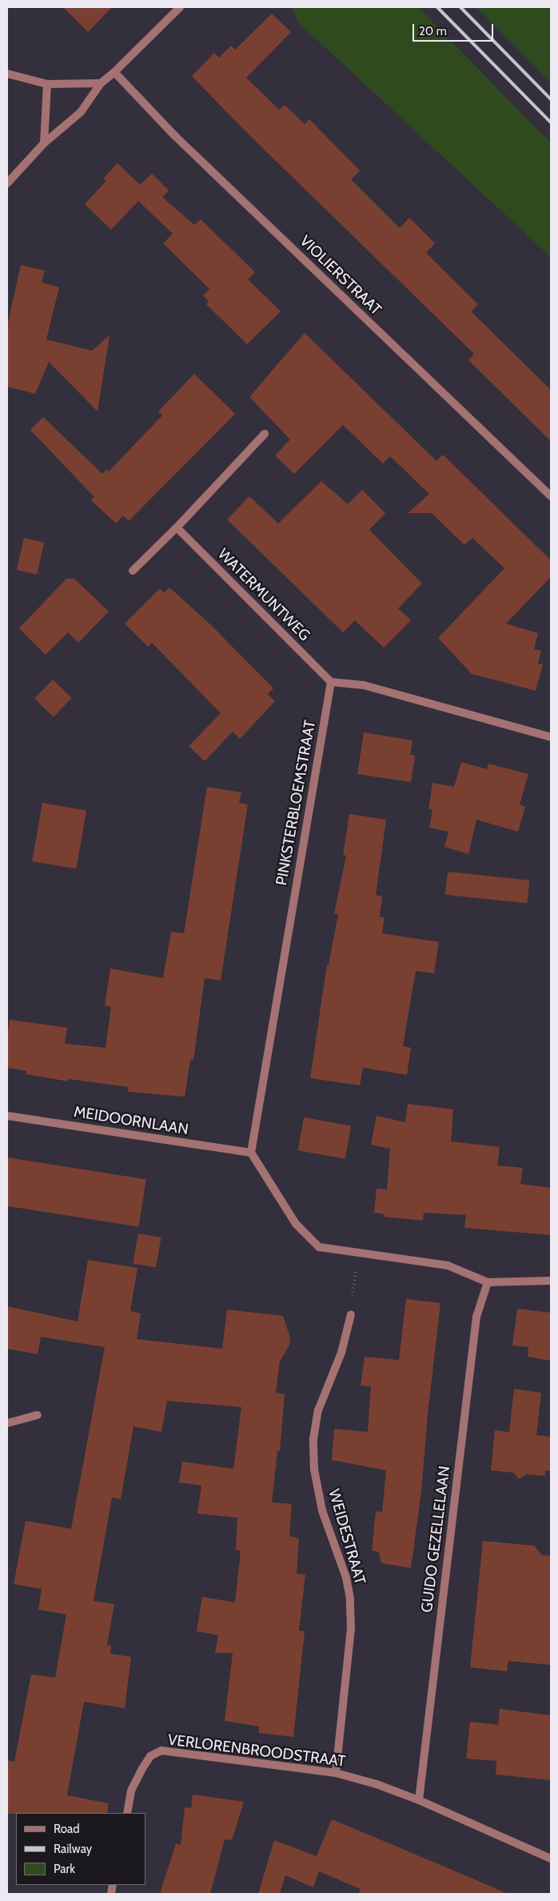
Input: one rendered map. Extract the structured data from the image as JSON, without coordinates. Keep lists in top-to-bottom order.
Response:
{
  "streets": {
    "street": [
      "VIOLIERSTRAAT",
      "WATERMUNTWEG",
      "PINKSTERBLOEMSTRAAT",
      "MEIDOORNLAAN",
      "WEIDESTRAAT",
      "GUIDO GEZELLELAAN",
      "VERLORENBROODSTRAAT"
    ]
  },
  "crossings": [
    ["WATERMUNTWEG", "PINKSTERBLOEMSTRAAT"],
    ["PINKSTERBLOEMSTRAAT", "MEIDOORNLAAN"],
    ["WEIDESTRAAT", "VERLORENBROODSTRAAT"],
    ["GUIDO GEZELLELAAN", "VERLORENBROODSTRAAT"]
  ],
  "legend": ["Road", "Railway", "Park"],
  "scale_bar": "20 m"
}
